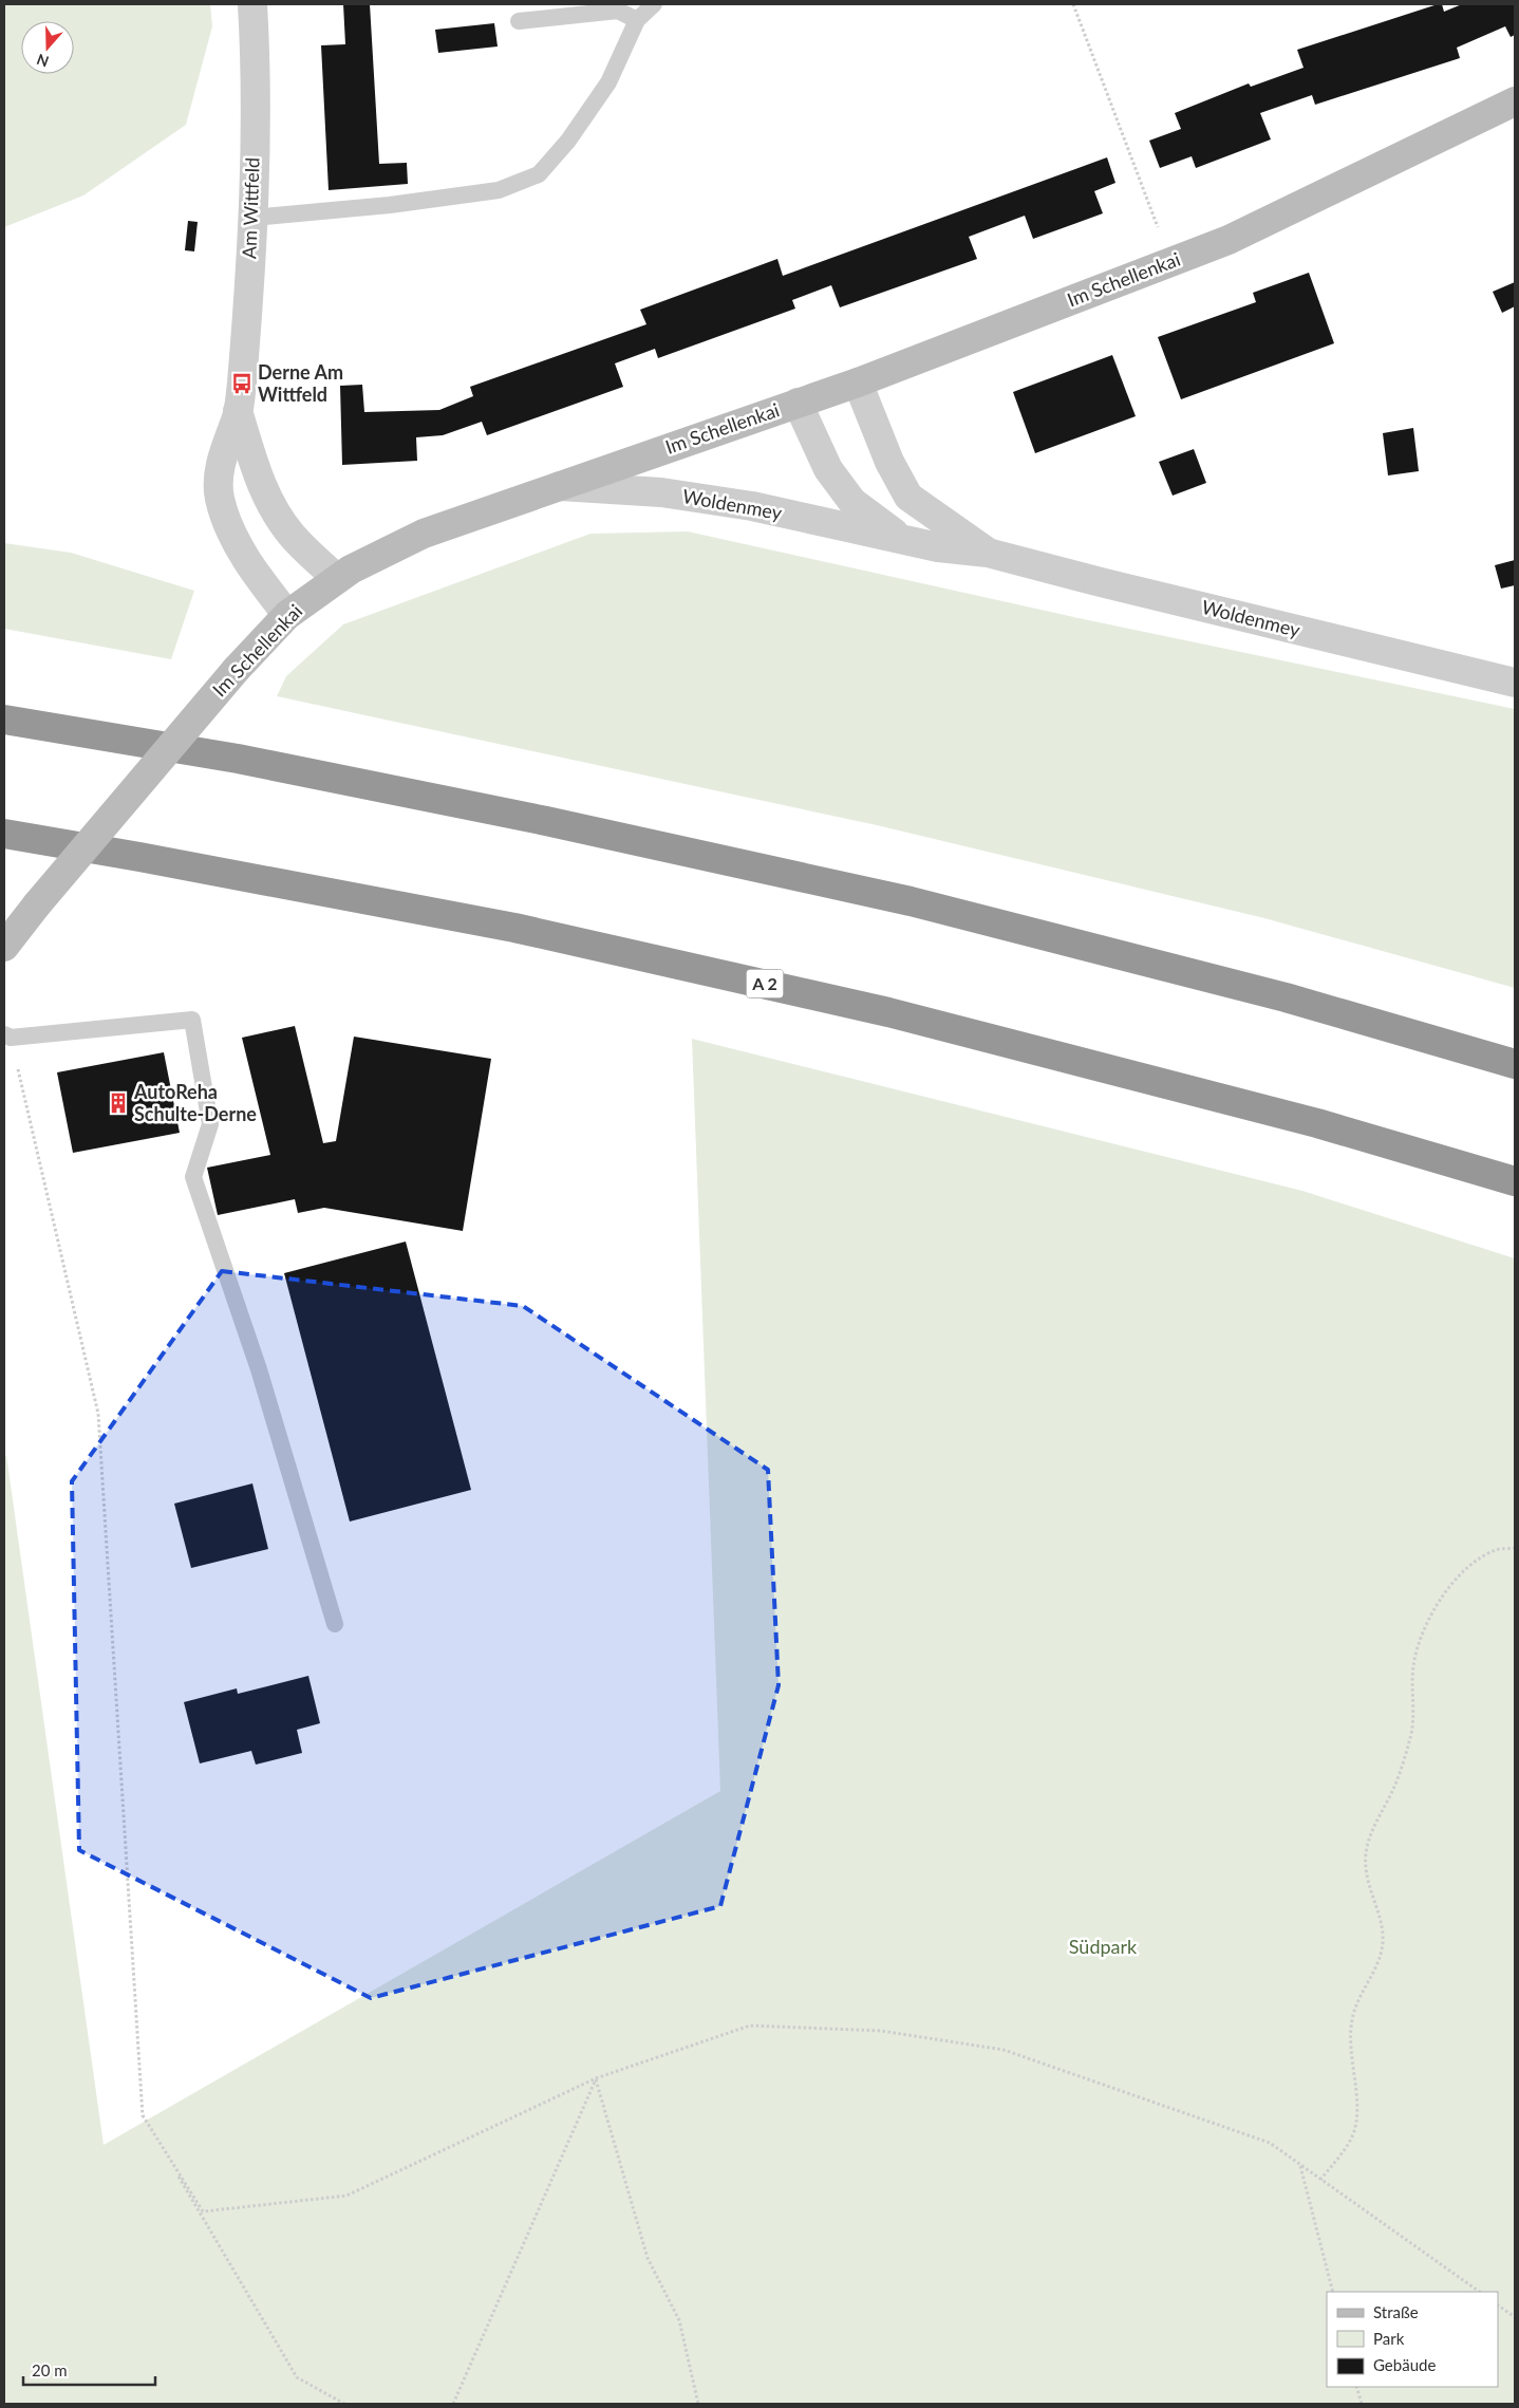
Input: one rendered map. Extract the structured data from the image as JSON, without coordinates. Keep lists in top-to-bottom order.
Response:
{
  "streets": {
    "highway": ["A 2"],
    "street": ["Am Wittfeld", "Im Schellenkai", "Woldenmey"]
  },
  "crossings": [
    ["Am Wittfeld", "Im Schellenkai"],
    ["Im Schellenkai", "Woldenmey"]
  ],
  "parks": ["Südpark"],
  "places": {
    "bus stop": ["Derne Am Wittfeld"],
    "building": ["AutoReha Schulte-Derne"]
  },
  "legend": ["Straße", "Park", "Gebäude"],
  "scale_bar": "20 m",
  "north": "bottom"
}
